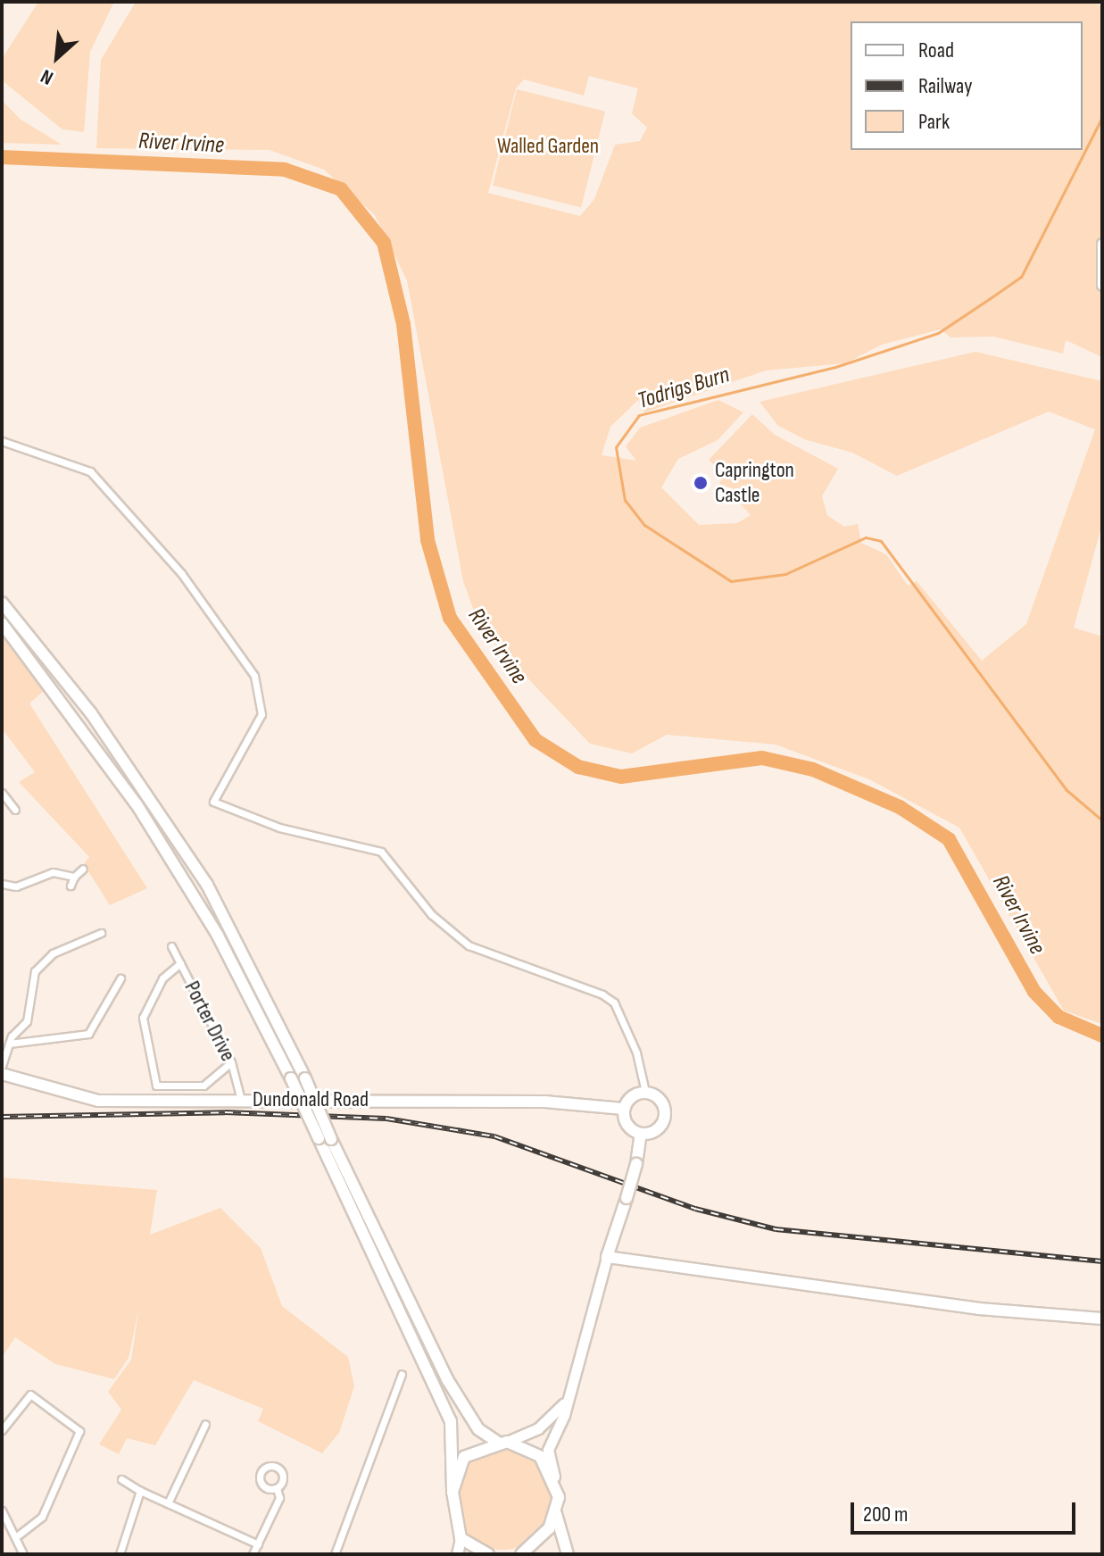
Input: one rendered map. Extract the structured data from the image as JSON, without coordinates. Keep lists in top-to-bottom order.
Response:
{
  "streets": {
    "main road": ["Dundonald Road"],
    "street": ["Porter Drive"]
  },
  "crossings": [
    ["Porter Drive", "Dundonald Road"]
  ],
  "water": ["River Irvine", "Todrigs Burn"],
  "parks": ["Walled Garden"],
  "places": ["Caprington Castle"],
  "legend": ["Road", "Railway", "Park"],
  "scale_bar": "200 m",
  "north": "bottom left"
}
